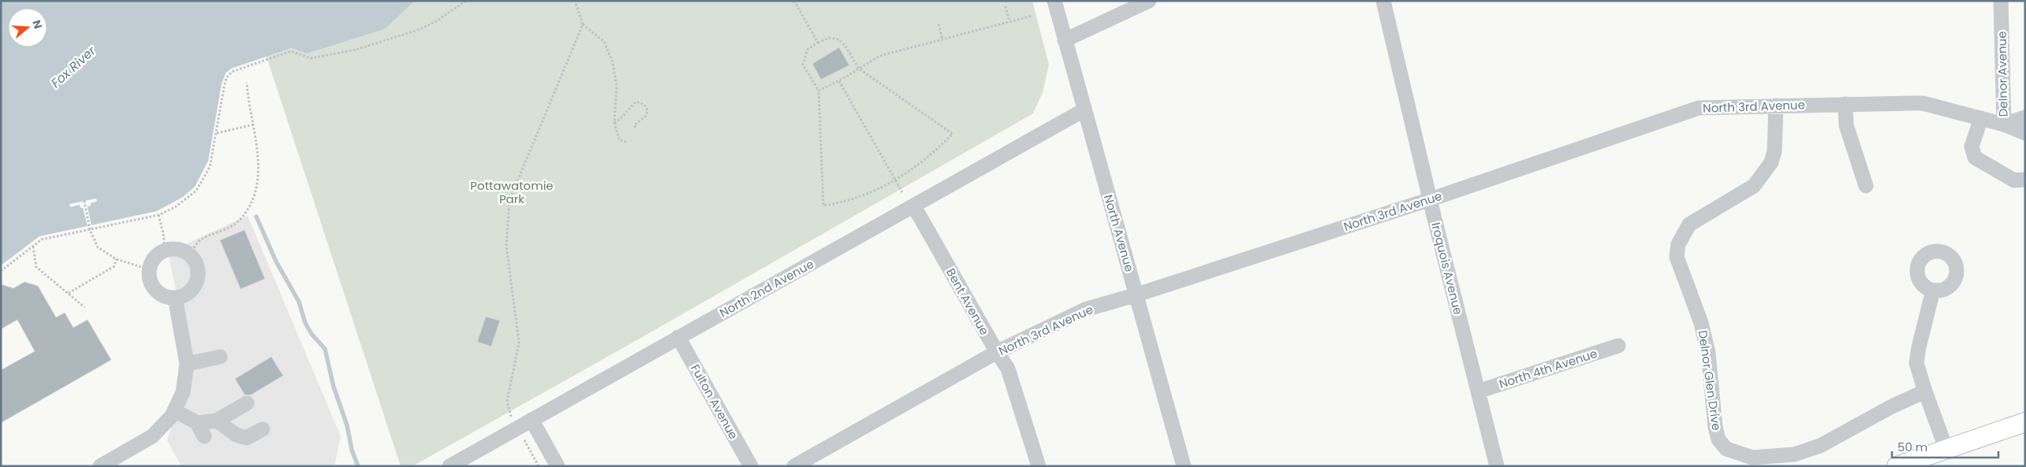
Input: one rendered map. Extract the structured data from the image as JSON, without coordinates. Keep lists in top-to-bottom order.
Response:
{
  "streets": {
    "street": [
      "Delnor Avenue",
      "North 3rd Avenue",
      "North Avenue",
      "Iroquois Avenue",
      "North 2nd Avenue",
      "Bent Avenue",
      "North 4th Avenue",
      "Delnor Glen Drive",
      "Fulton Avenue"
    ]
  },
  "crossings": [
    ["Delnor Avenue", "North 3rd Avenue"],
    ["North 3rd Avenue", "North Avenue"],
    ["North 3rd Avenue", "Iroquois Avenue"],
    ["North 3rd Avenue", "Bent Avenue"],
    ["North 3rd Avenue", "Delnor Glen Drive"],
    ["North Avenue", "North 2nd Avenue"],
    ["Iroquois Avenue", "North 4th Avenue"],
    ["North 2nd Avenue", "Bent Avenue"],
    ["North 2nd Avenue", "Fulton Avenue"]
  ],
  "water": ["Fox River"],
  "parks": ["Pottawatomie Park"],
  "scale_bar": "50 m",
  "north": "right"
}
